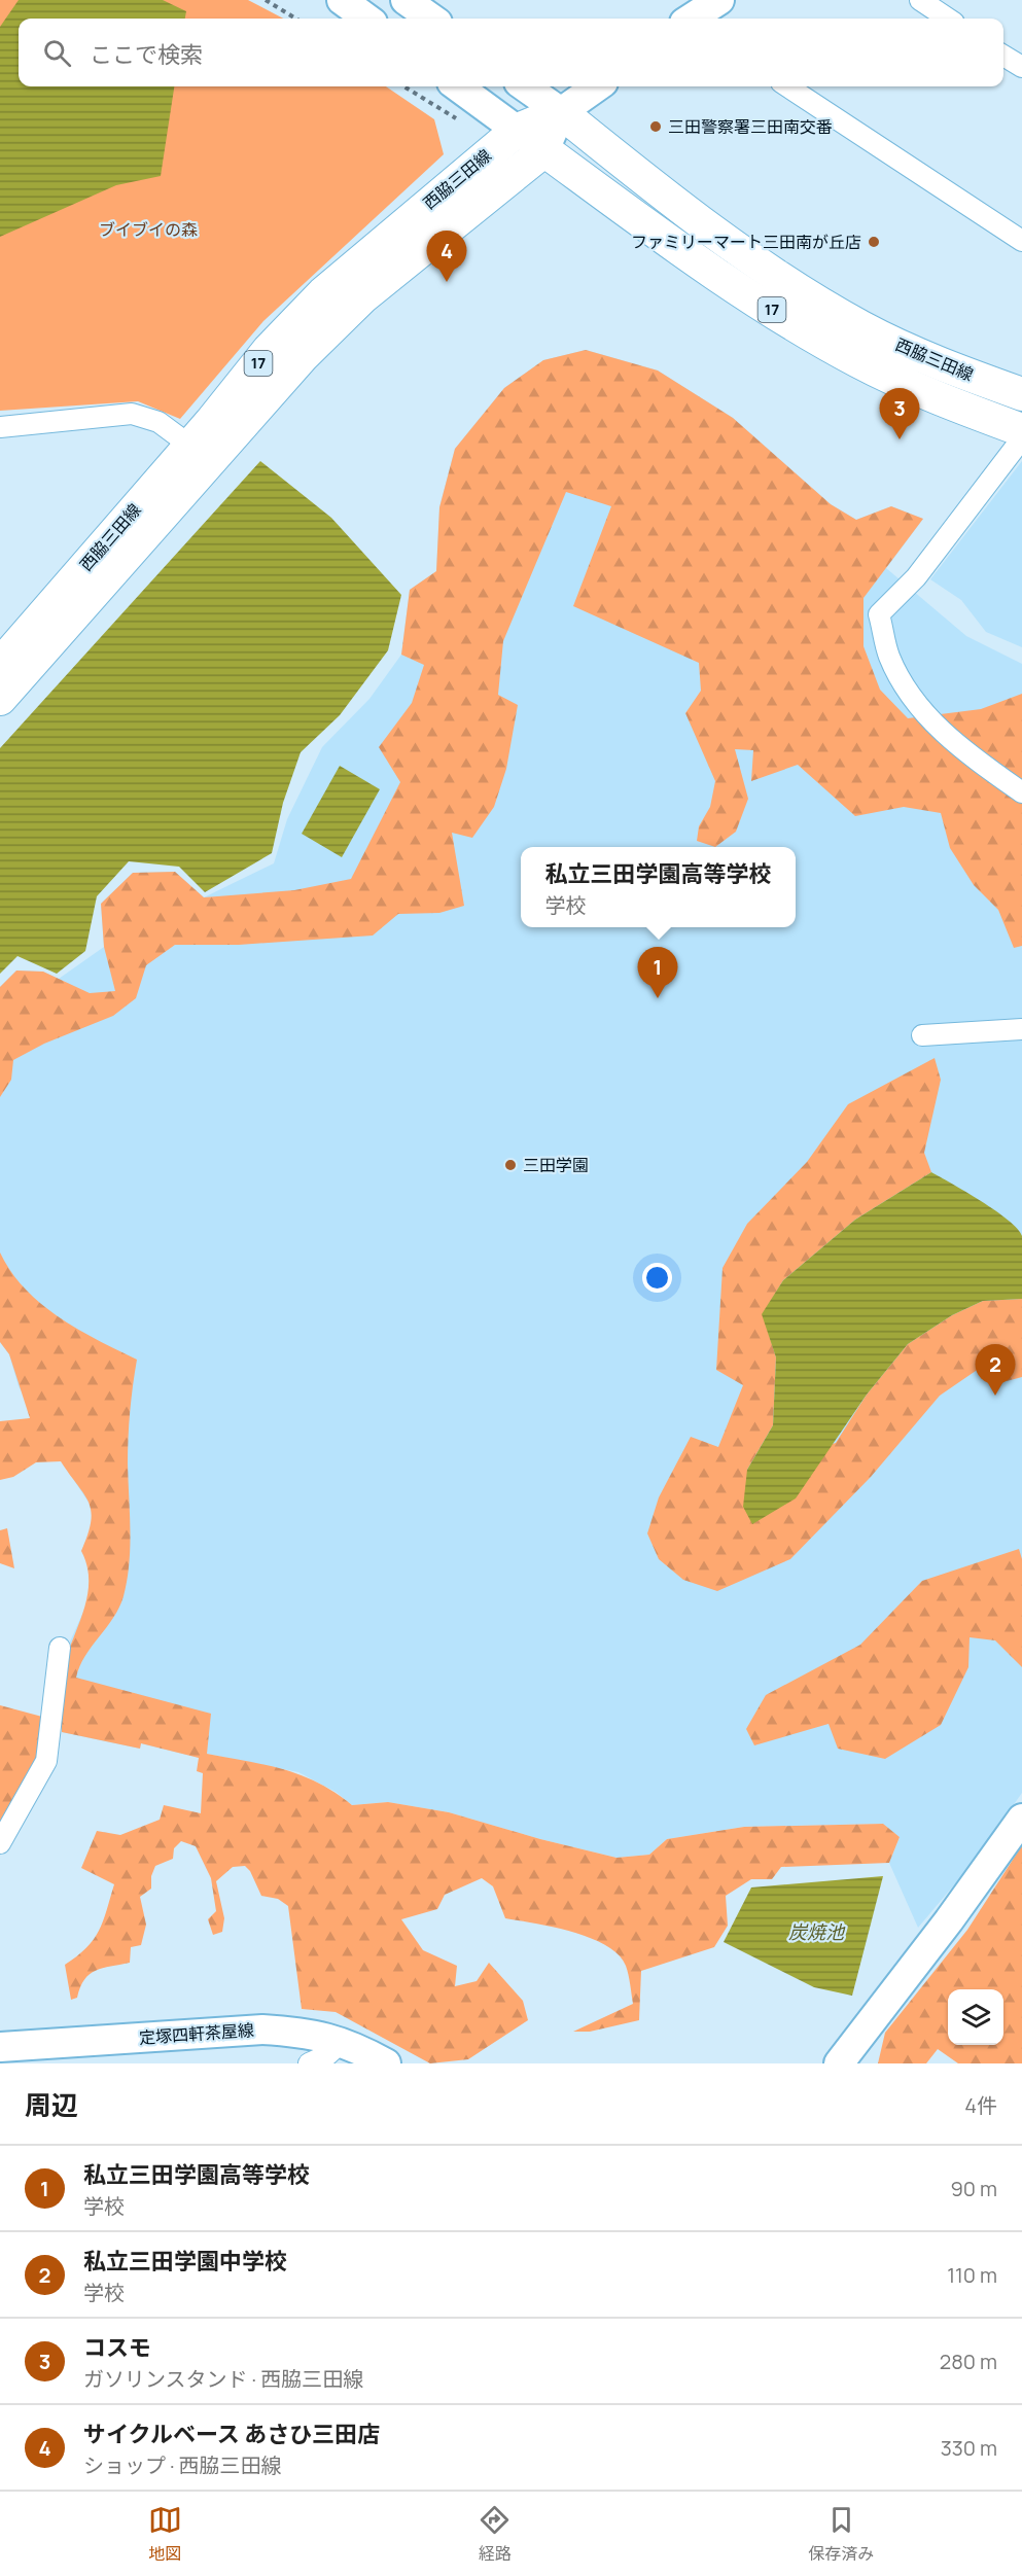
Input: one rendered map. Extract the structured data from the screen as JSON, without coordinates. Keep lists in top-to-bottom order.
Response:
{
  "streets": {
    "main road": ["西脇三田線", "17", "定塚四軒茶屋線"]
  },
  "water": ["炭焼池"],
  "parks": ["ブイブイの森"],
  "places": ["三田警察署三田南交番", "ファミリーマート三田南が丘店", "三田学園"],
  "page": {
    "search": "ここで検索",
    "pins": [
      "4",
      "3",
      "1",
      "2"
    ],
    "popup": ["私立三田学園高等学校", "学校"],
    "heading": ["周辺", "4件"],
    "list": [
      {
        "mark": "1",
        "name": "私立三田学園高等学校",
        "note": "学校",
        "value": "90 m"
      },
      {
        "mark": "2",
        "name": "私立三田学園中学校",
        "note": "学校",
        "value": "110 m"
      },
      {
        "mark": "3",
        "name": "コスモ",
        "note": "ガソリンスタンド · 西脇三田線",
        "value": "280 m"
      },
      {
        "mark": "4",
        "name": "サイクルベース あさひ三田店",
        "note": "ショップ · 西脇三田線",
        "value": "330 m"
      }
    ],
    "nav": ["地図", "経路", "保存済み"]
  }
}
